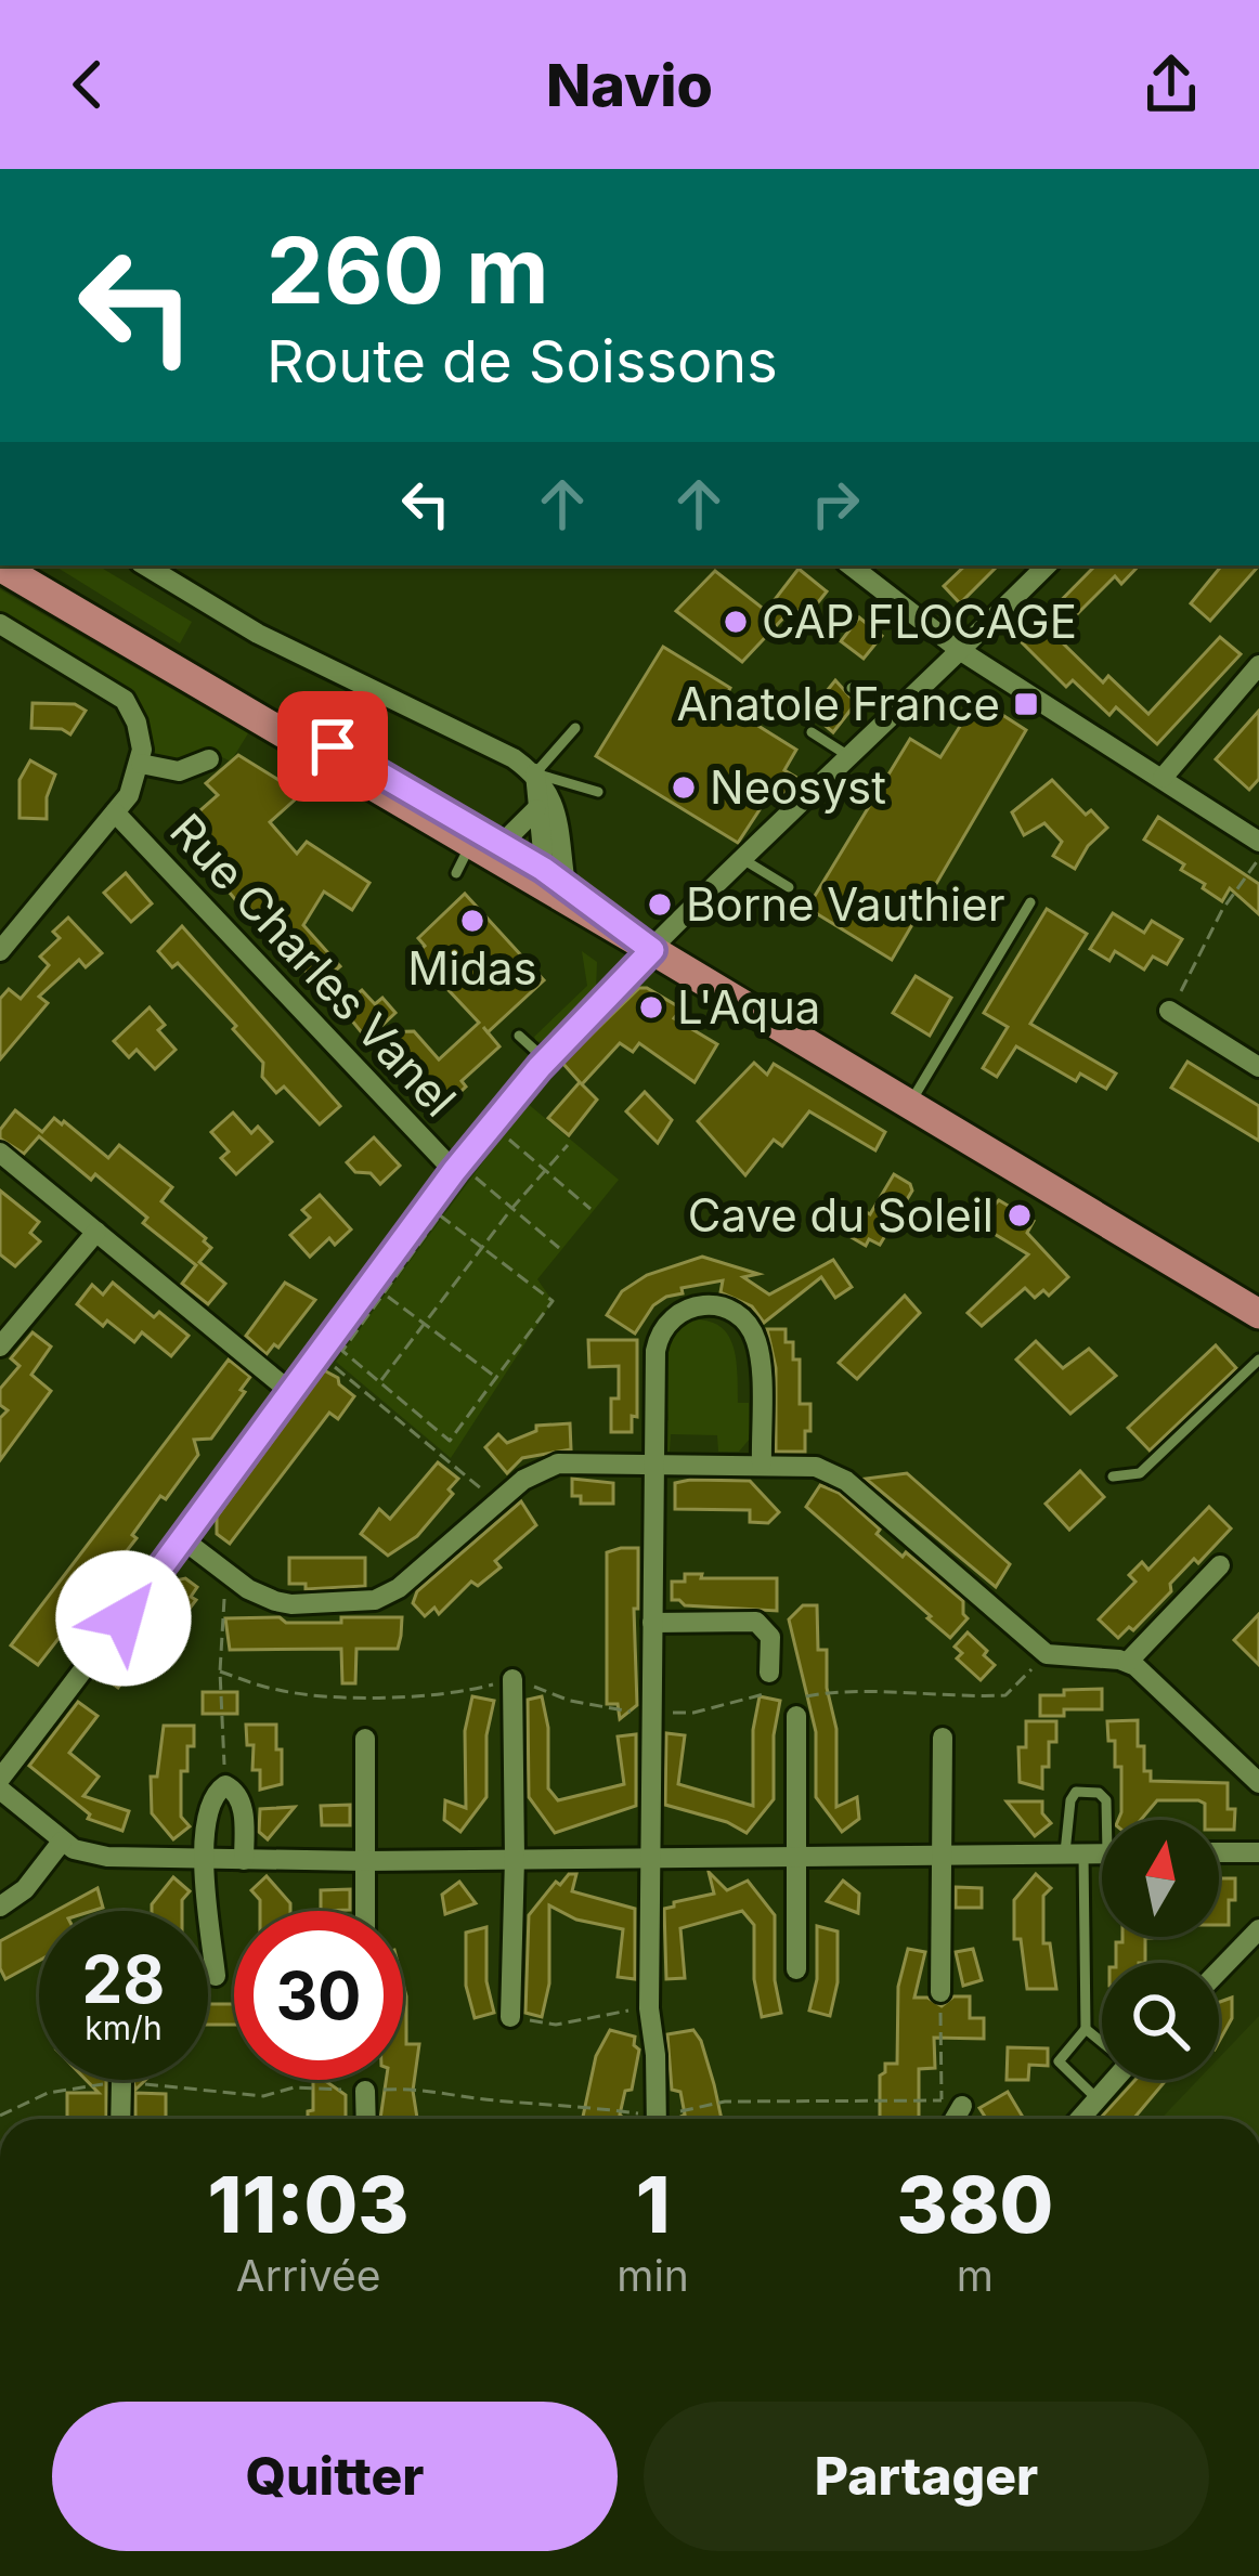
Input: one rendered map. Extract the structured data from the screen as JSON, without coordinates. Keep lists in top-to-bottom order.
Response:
{
  "streets": {
    "street": ["Rue Charles Vanel"]
  },
  "places": {
    "other": [
      "CAP FLOCAGE",
      "Neosyst",
      "Borne Vauthier",
      "Midas",
      "L'Aqua",
      "Cave du Soleil"
    ],
    "transit": ["Anatole France"]
  },
  "north": "top",
  "page": {
    "header": "Navio",
    "turn": ["260 m", "Route de Soissons"],
    "speed": "28 km/h",
    "limit": "30",
    "eta": [
      "11:03",
      "Arrivée",
      "1",
      "min",
      "380",
      "m"
    ],
    "buttons": ["Quitter", "Partager"]
  }
}
